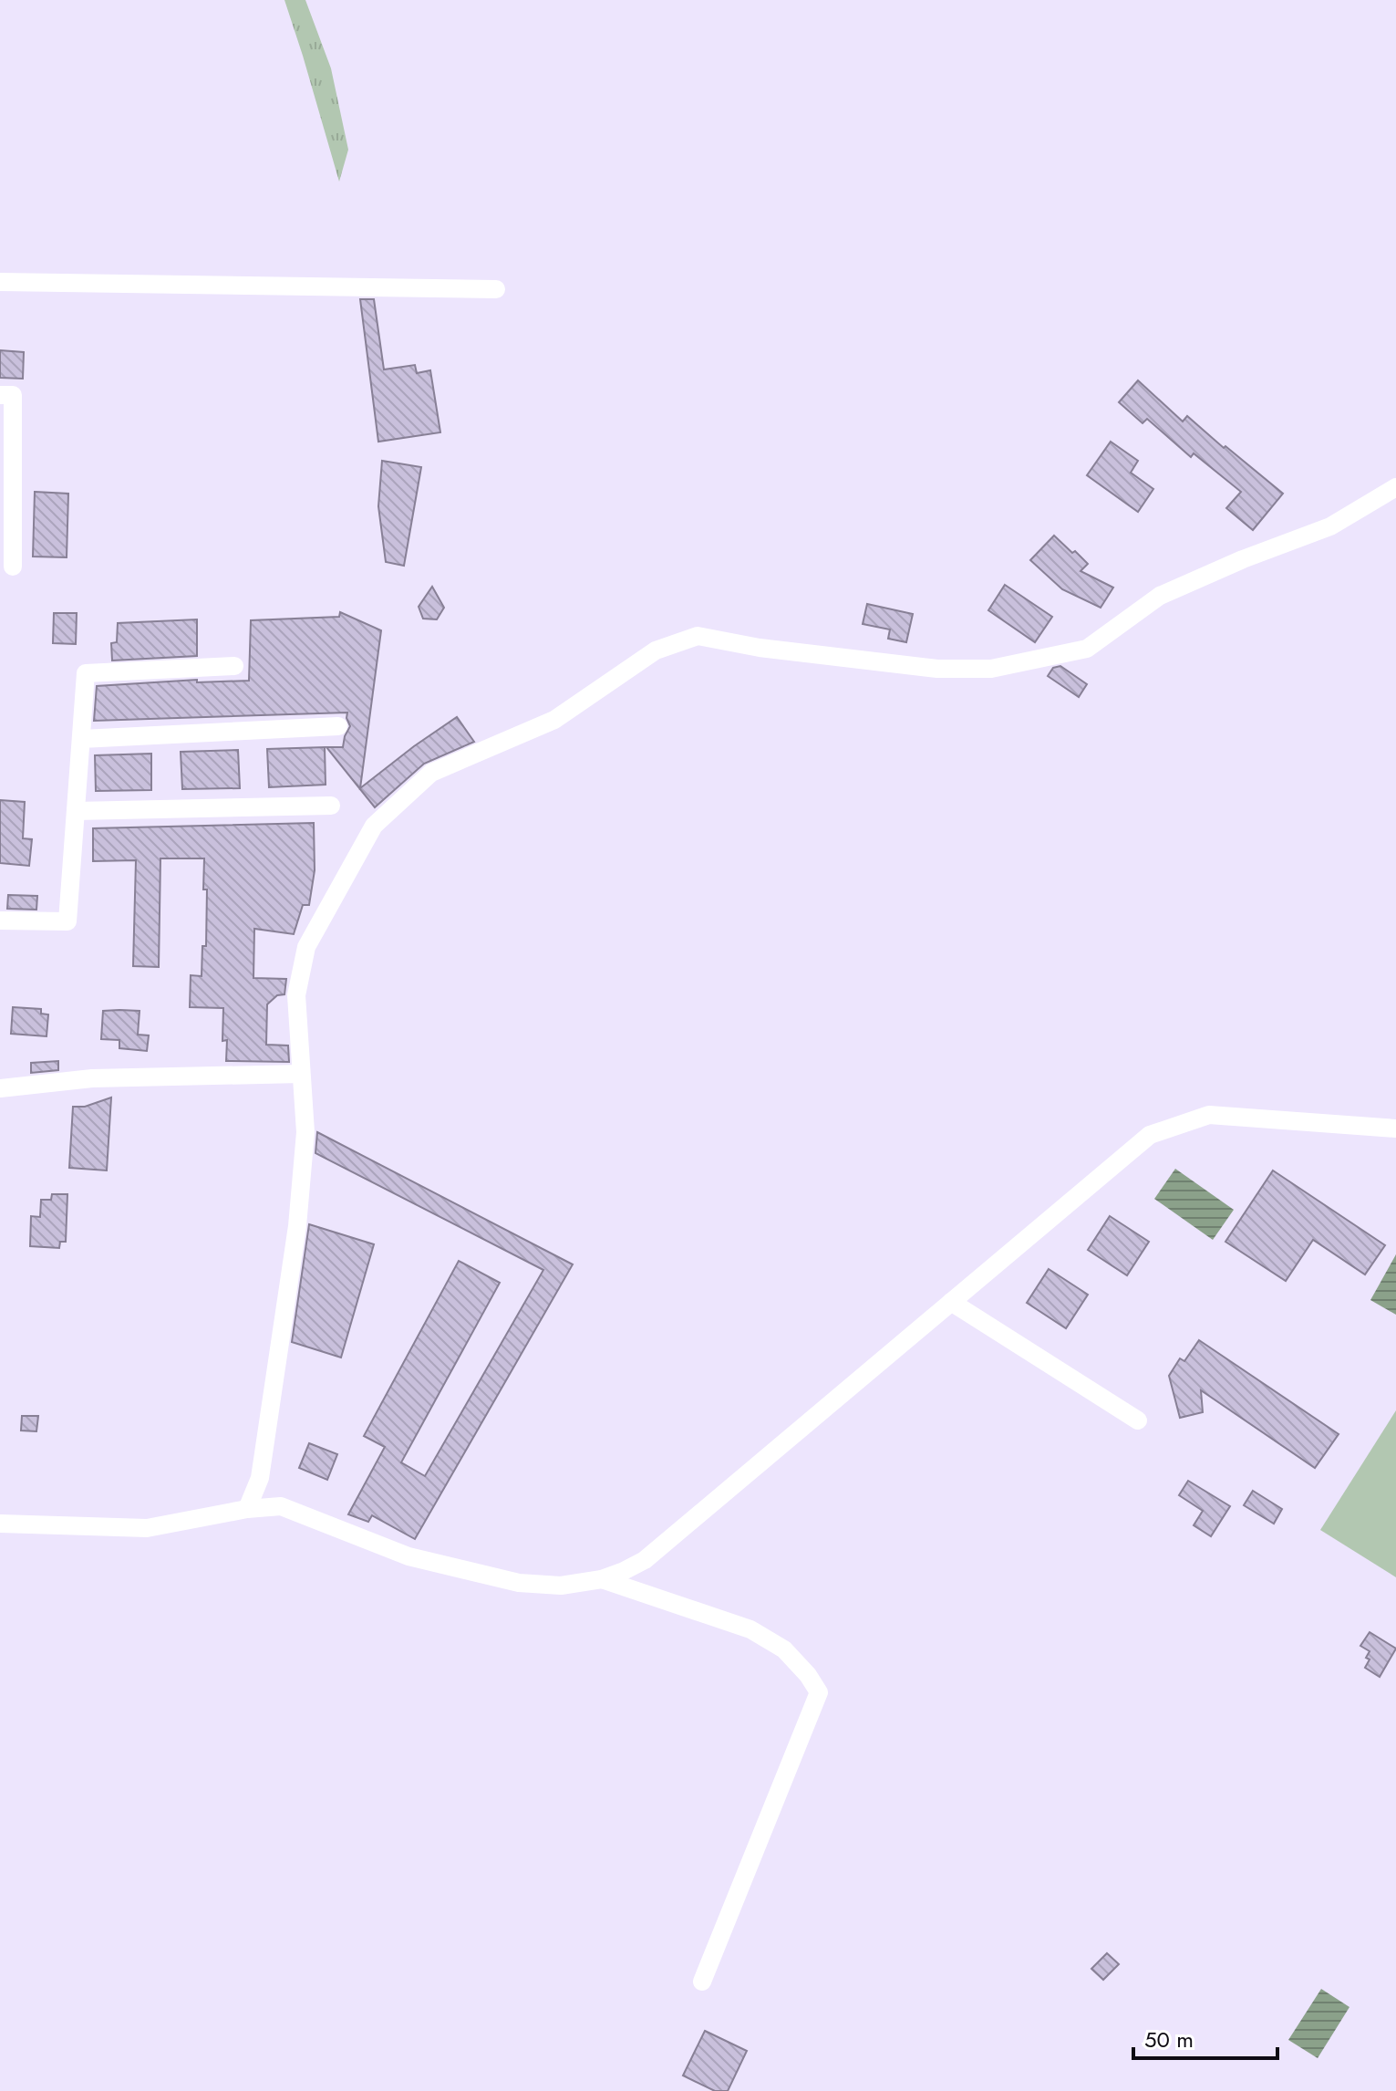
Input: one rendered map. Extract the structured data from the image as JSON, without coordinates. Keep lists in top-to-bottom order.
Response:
{
  "scale_bar": "50 m"
}
